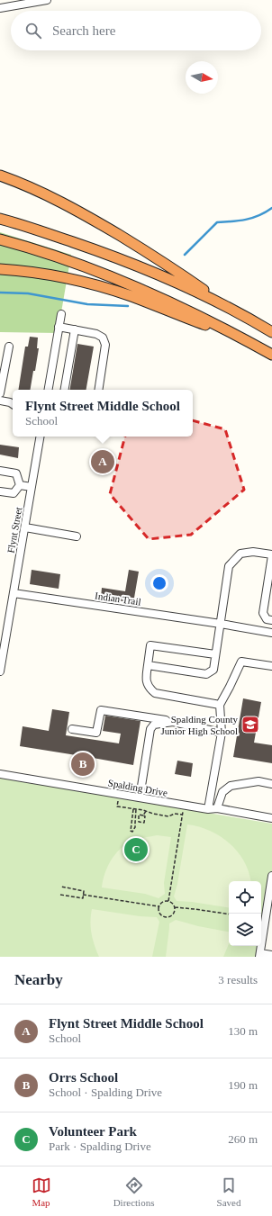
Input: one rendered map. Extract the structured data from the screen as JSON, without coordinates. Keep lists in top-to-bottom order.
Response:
{
  "streets": {
    "street": ["Flynt Street", "Indian Trail", "Spalding Drive"]
  },
  "crossings": [
    ["Flynt Street", "Indian Trail"]
  ],
  "places": {
    "school or university": ["Spalding County Junior High School"]
  },
  "north": "right",
  "page": {
    "search": "Search here",
    "popup": ["Flynt Street Middle School", "School"],
    "pins": ["A", "B", "C"],
    "heading": ["Nearby", "3 results"],
    "list": [
      {
        "mark": "A",
        "name": "Flynt Street Middle School",
        "note": "School",
        "value": "130 m"
      },
      {
        "mark": "B",
        "name": "Orrs School",
        "note": "School · Spalding Drive",
        "value": "190 m"
      },
      {
        "mark": "C",
        "name": "Volunteer Park",
        "note": "Park · Spalding Drive",
        "value": "260 m"
      }
    ],
    "nav": ["Map", "Directions", "Saved"]
  }
}
